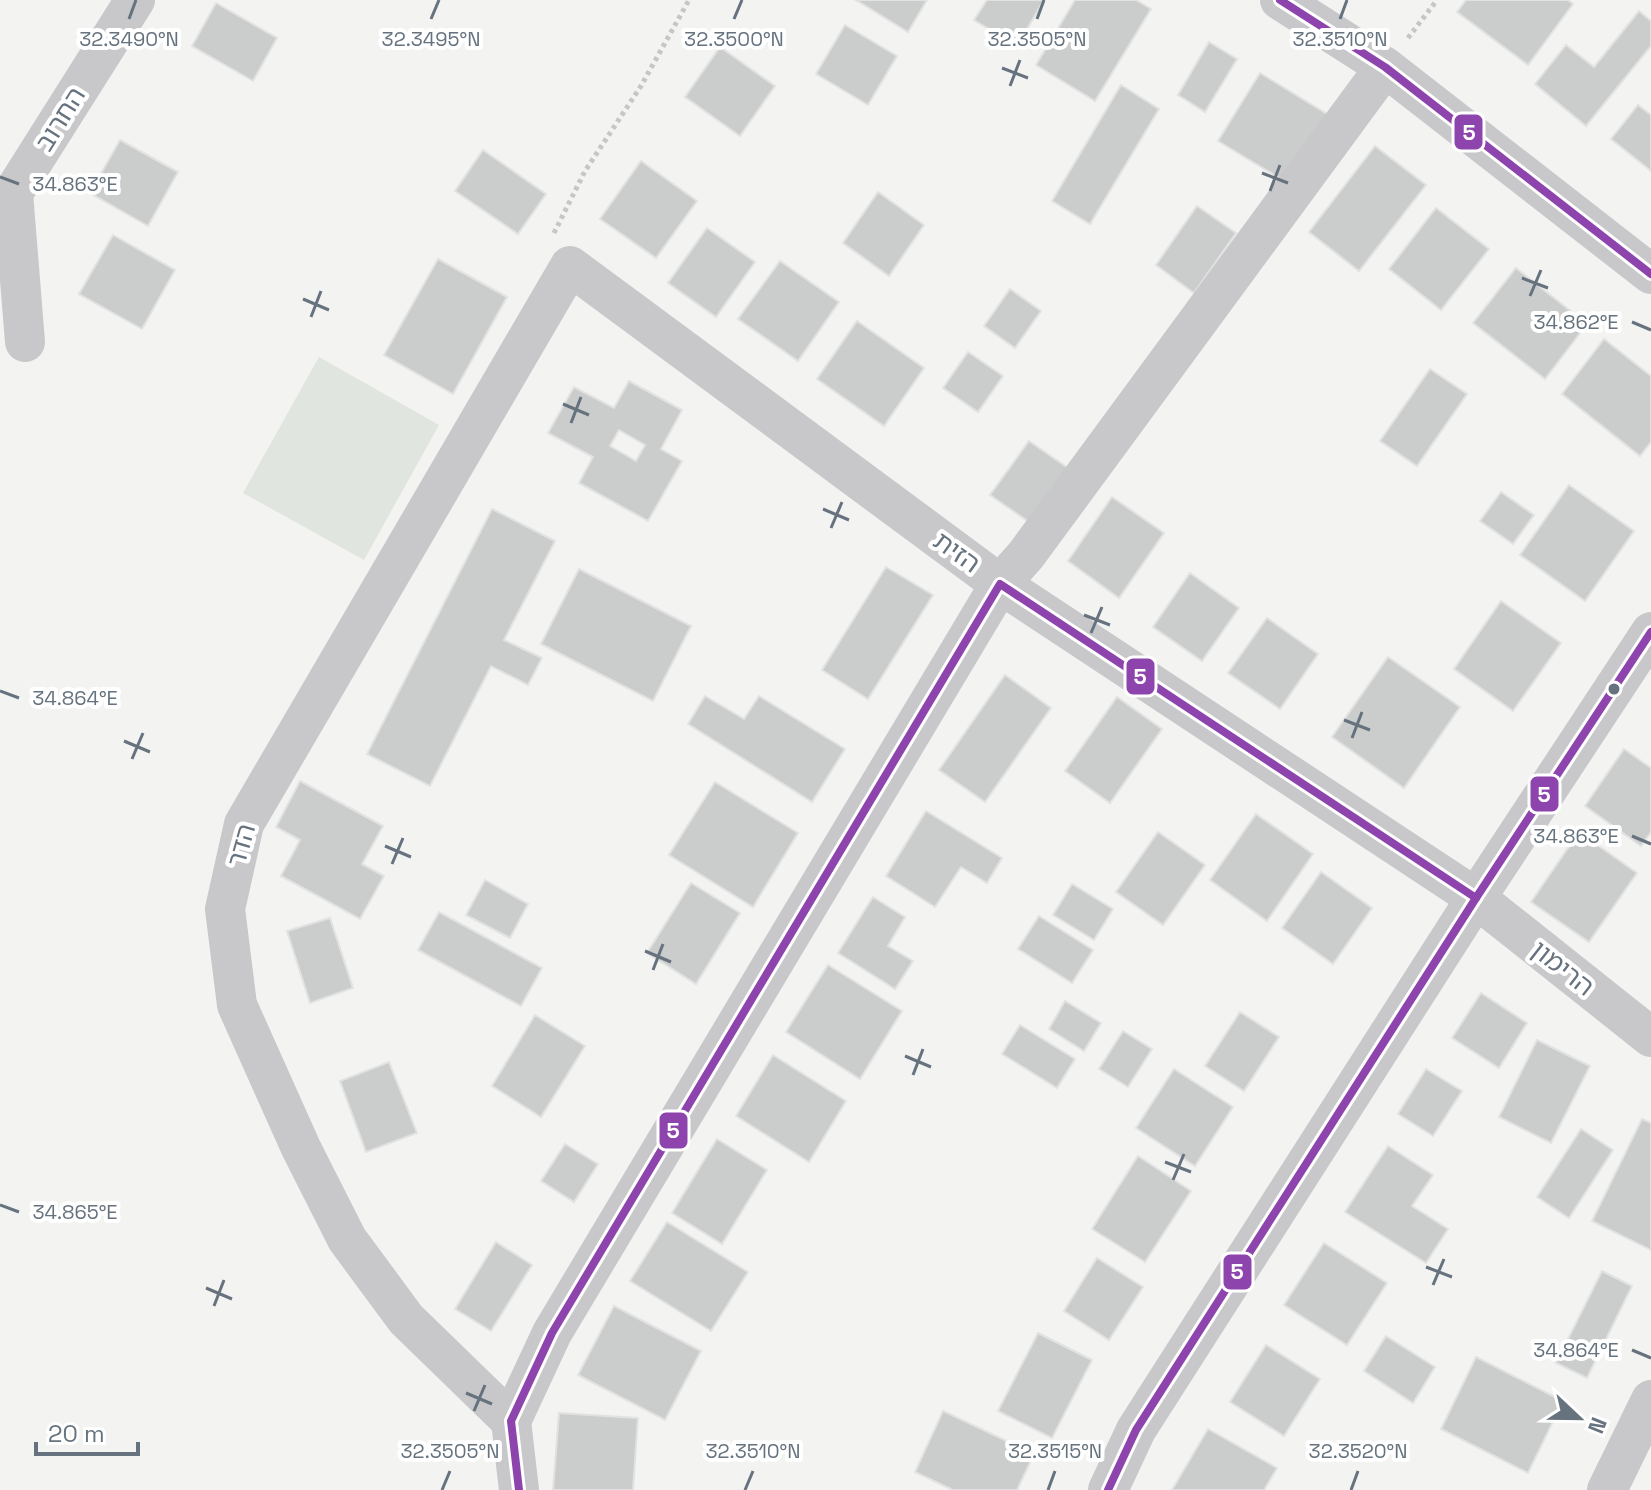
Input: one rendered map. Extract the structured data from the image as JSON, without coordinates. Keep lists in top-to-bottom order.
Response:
{
  "streets": {
    "street": [
      "החרוב",
      "הזית",
      "הדר",
      "הרימון"
    ]
  },
  "crossings": [
    ["הזית", "הדר"],
    ["הזית", "הרימון"]
  ],
  "lines": ["transit line 5"],
  "scale_bar": "20 m",
  "north": "right",
  "coordinates": [
    "32.3495°N",
    "32.3500°N",
    "32.3505°N",
    "32.3510°N",
    "32.3490°N",
    "34.863°E",
    "34.862°E",
    "34.864°E",
    "34.865°E",
    "32.3515°N",
    "32.3520°N"
  ]
}
